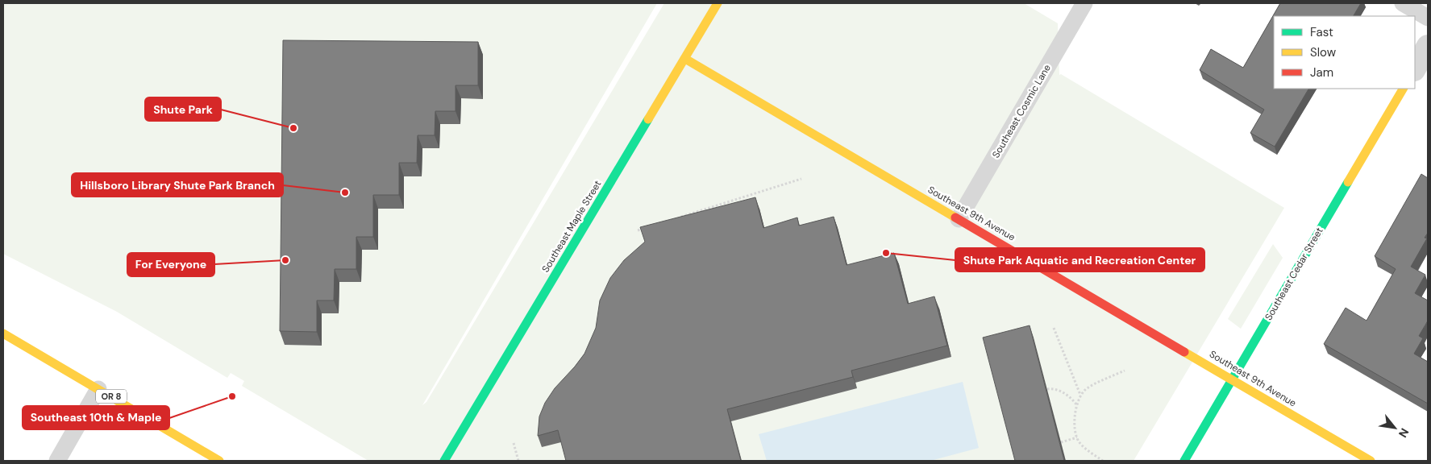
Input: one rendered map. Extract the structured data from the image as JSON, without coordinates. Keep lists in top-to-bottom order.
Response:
{
  "streets": {
    "street": [
      "Southeast 9th Avenue",
      "Southeast Maple Street",
      "Southeast Cedar Street",
      "OR 8"
    ],
    "lane": ["Southeast Cosmic Lane"]
  },
  "crossings": [
    ["Southeast Cosmic Lane", "Southeast 9th Avenue"],
    ["Southeast 9th Avenue", "Southeast Maple Street"],
    ["Southeast 9th Avenue", "Southeast Cedar Street"]
  ],
  "places": [
    "Shute Park",
    "Hillsboro Library Shute Park Branch",
    "Shute Park Aquatic and Recreation Center",
    "For Everyone",
    "Southeast 10th & Maple"
  ],
  "legend": ["Fast", "Slow", "Jam"],
  "north": "bottom right"
}
